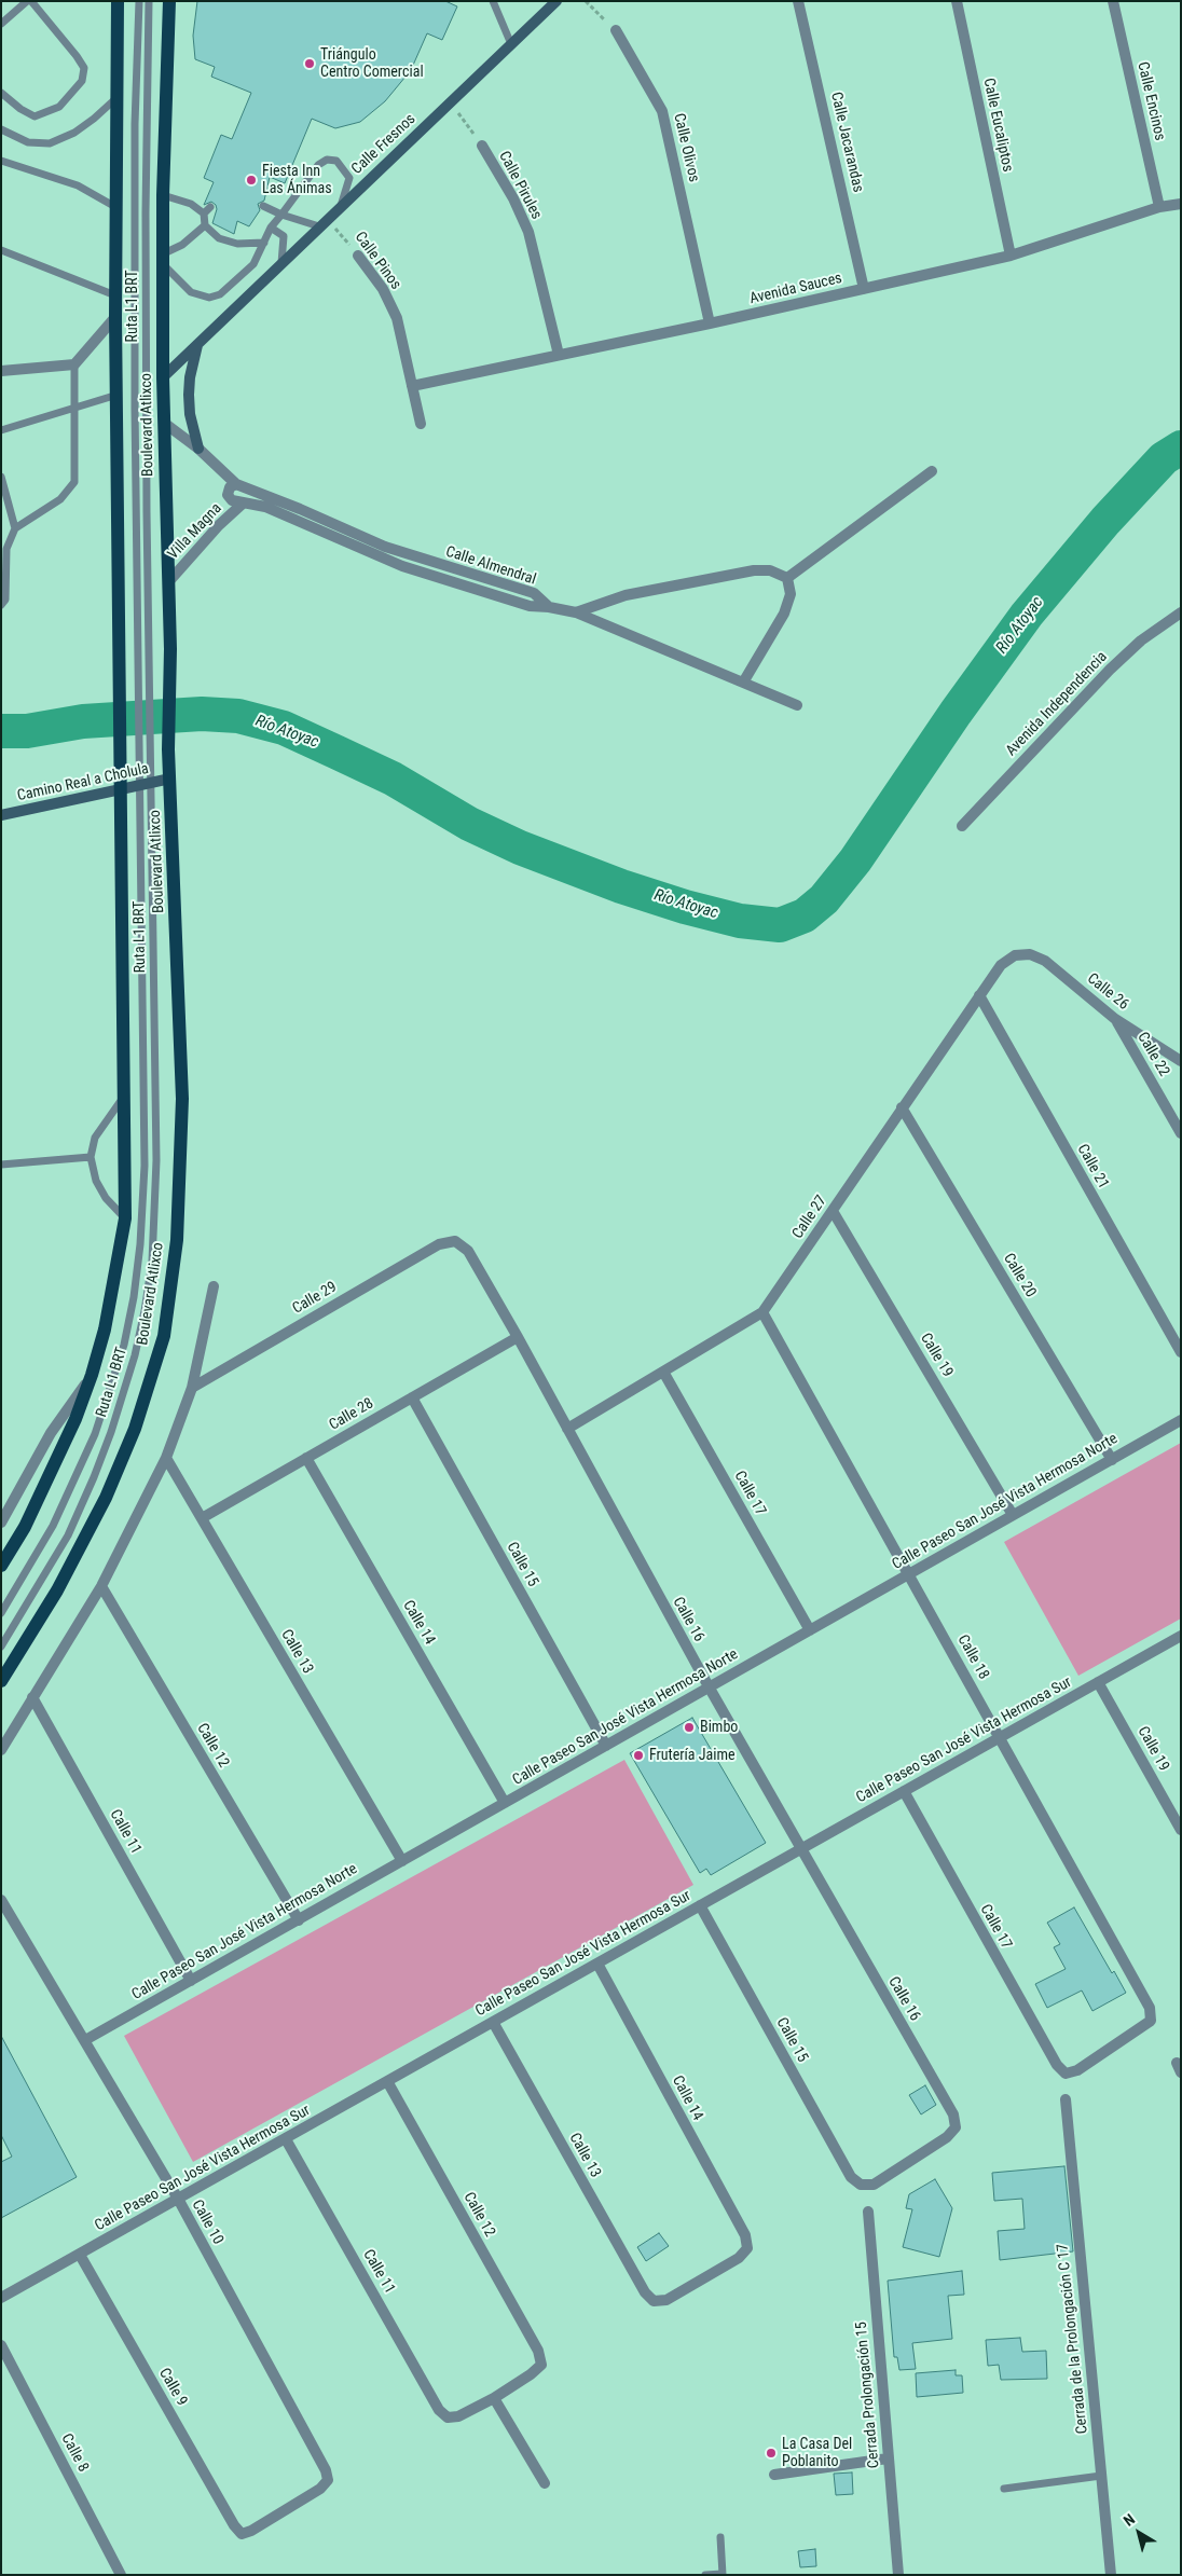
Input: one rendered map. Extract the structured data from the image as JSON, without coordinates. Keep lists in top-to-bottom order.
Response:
{
  "streets": {
    "main road": ["Calle Fresnos", "Boulevard Atlixco", "Camino Real a Cholula"],
    "street": [
      "Calle Encinos",
      "Calle Eucaliptos",
      "Calle Jacarandas",
      "Calle Olivos",
      "Calle Pirules",
      "Calle Pinos",
      "Avenida Sauces",
      "Villa Magna",
      "Calle Almendral",
      "Avenida Independencia",
      "Calle 26",
      "Calle 22",
      "Calle 21",
      "Calle 27",
      "Calle 20",
      "Calle 29",
      "Calle 19",
      "Calle 28",
      "Calle 17",
      "Calle Paseo San José Vista Hermosa Norte",
      "Calle 15",
      "Calle 16",
      "Calle 14",
      "Calle 13",
      "Calle 18",
      "Calle Paseo San José Vista Hermosa Sur",
      "Calle 12",
      "Calle 11",
      "Calle 10",
      "Cerrada de la Prolongación C 17",
      "Calle 9",
      "Cerrada Prolongación 15",
      "Calle 8"
    ],
    "lane": ["Ruta L1 BRT"]
  },
  "crossings": [
    ["Calle Encinos", "Avenida Sauces"],
    ["Calle Eucaliptos", "Avenida Sauces"],
    ["Calle Jacarandas", "Avenida Sauces"],
    ["Calle Fresnos", "Calle Pirules"],
    ["Calle Fresnos", "Calle Pinos"],
    ["Calle Fresnos", "Boulevard Atlixco"],
    ["Calle Olivos", "Avenida Sauces"],
    ["Calle Pirules", "Avenida Sauces"],
    ["Calle Pinos", "Avenida Sauces"],
    ["Ruta L1 BRT", "Camino Real a Cholula"],
    ["Boulevard Atlixco", "Villa Magna"],
    ["Boulevard Atlixco", "Calle Almendral"],
    ["Boulevard Atlixco", "Camino Real a Cholula"],
    ["Villa Magna", "Calle Almendral"],
    ["Calle 26", "Calle 22"],
    ["Calle 26", "Calle 27"],
    ["Calle 21", "Calle 27"],
    ["Calle 27", "Calle 20"],
    ["Calle 27", "Calle 19"],
    ["Calle 27", "Calle 17"],
    ["Calle 27", "Calle 16"],
    ["Calle 27", "Calle 18"],
    ["Calle 20", "Calle Paseo San José Vista Hermosa Norte"],
    ["Calle 29", "Calle 16"],
    ["Calle 19", "Calle Paseo San José Vista Hermosa Norte"],
    ["Calle 19", "Calle Paseo San José Vista Hermosa Sur"],
    ["Calle 28", "Calle 15"],
    ["Calle 28", "Calle 16"],
    ["Calle 28", "Calle 14"],
    ["Calle 28", "Calle 13"],
    ["Calle 17", "Calle Paseo San José Vista Hermosa Norte"],
    ["Calle 17", "Calle 18"],
    ["Calle 17", "Calle Paseo San José Vista Hermosa Sur"],
    ["Calle Paseo San José Vista Hermosa Norte", "Calle 15"],
    ["Calle Paseo San José Vista Hermosa Norte", "Calle 16"],
    ["Calle Paseo San José Vista Hermosa Norte", "Calle 14"],
    ["Calle Paseo San José Vista Hermosa Norte", "Calle 13"],
    ["Calle Paseo San José Vista Hermosa Norte", "Calle 18"],
    ["Calle Paseo San José Vista Hermosa Norte", "Calle 12"],
    ["Calle Paseo San José Vista Hermosa Norte", "Calle 11"],
    ["Calle Paseo San José Vista Hermosa Norte", "Calle 10"],
    ["Calle 15", "Calle 16"],
    ["Calle 15", "Calle Paseo San José Vista Hermosa Sur"],
    ["Calle 16", "Calle Paseo San José Vista Hermosa Sur"],
    ["Calle 14", "Calle 13"],
    ["Calle 14", "Calle Paseo San José Vista Hermosa Sur"],
    ["Calle 13", "Calle Paseo San José Vista Hermosa Sur"],
    ["Calle 18", "Calle Paseo San José Vista Hermosa Sur"],
    ["Calle Paseo San José Vista Hermosa Sur", "Calle 12"],
    ["Calle Paseo San José Vista Hermosa Sur", "Calle 11"],
    ["Calle Paseo San José Vista Hermosa Sur", "Calle 10"],
    ["Calle Paseo San José Vista Hermosa Sur", "Calle 9"],
    ["Calle 12", "Calle 11"],
    ["Calle 10", "Calle 9"]
  ],
  "water": ["Río Atoyac"],
  "places": [
    "Triángulo Centro Comercial",
    "Fiesta Inn Las Ánimas",
    "Bimbo",
    "Frutería Jaime",
    "La Casa Del Poblanito"
  ],
  "north": "top left"
}
